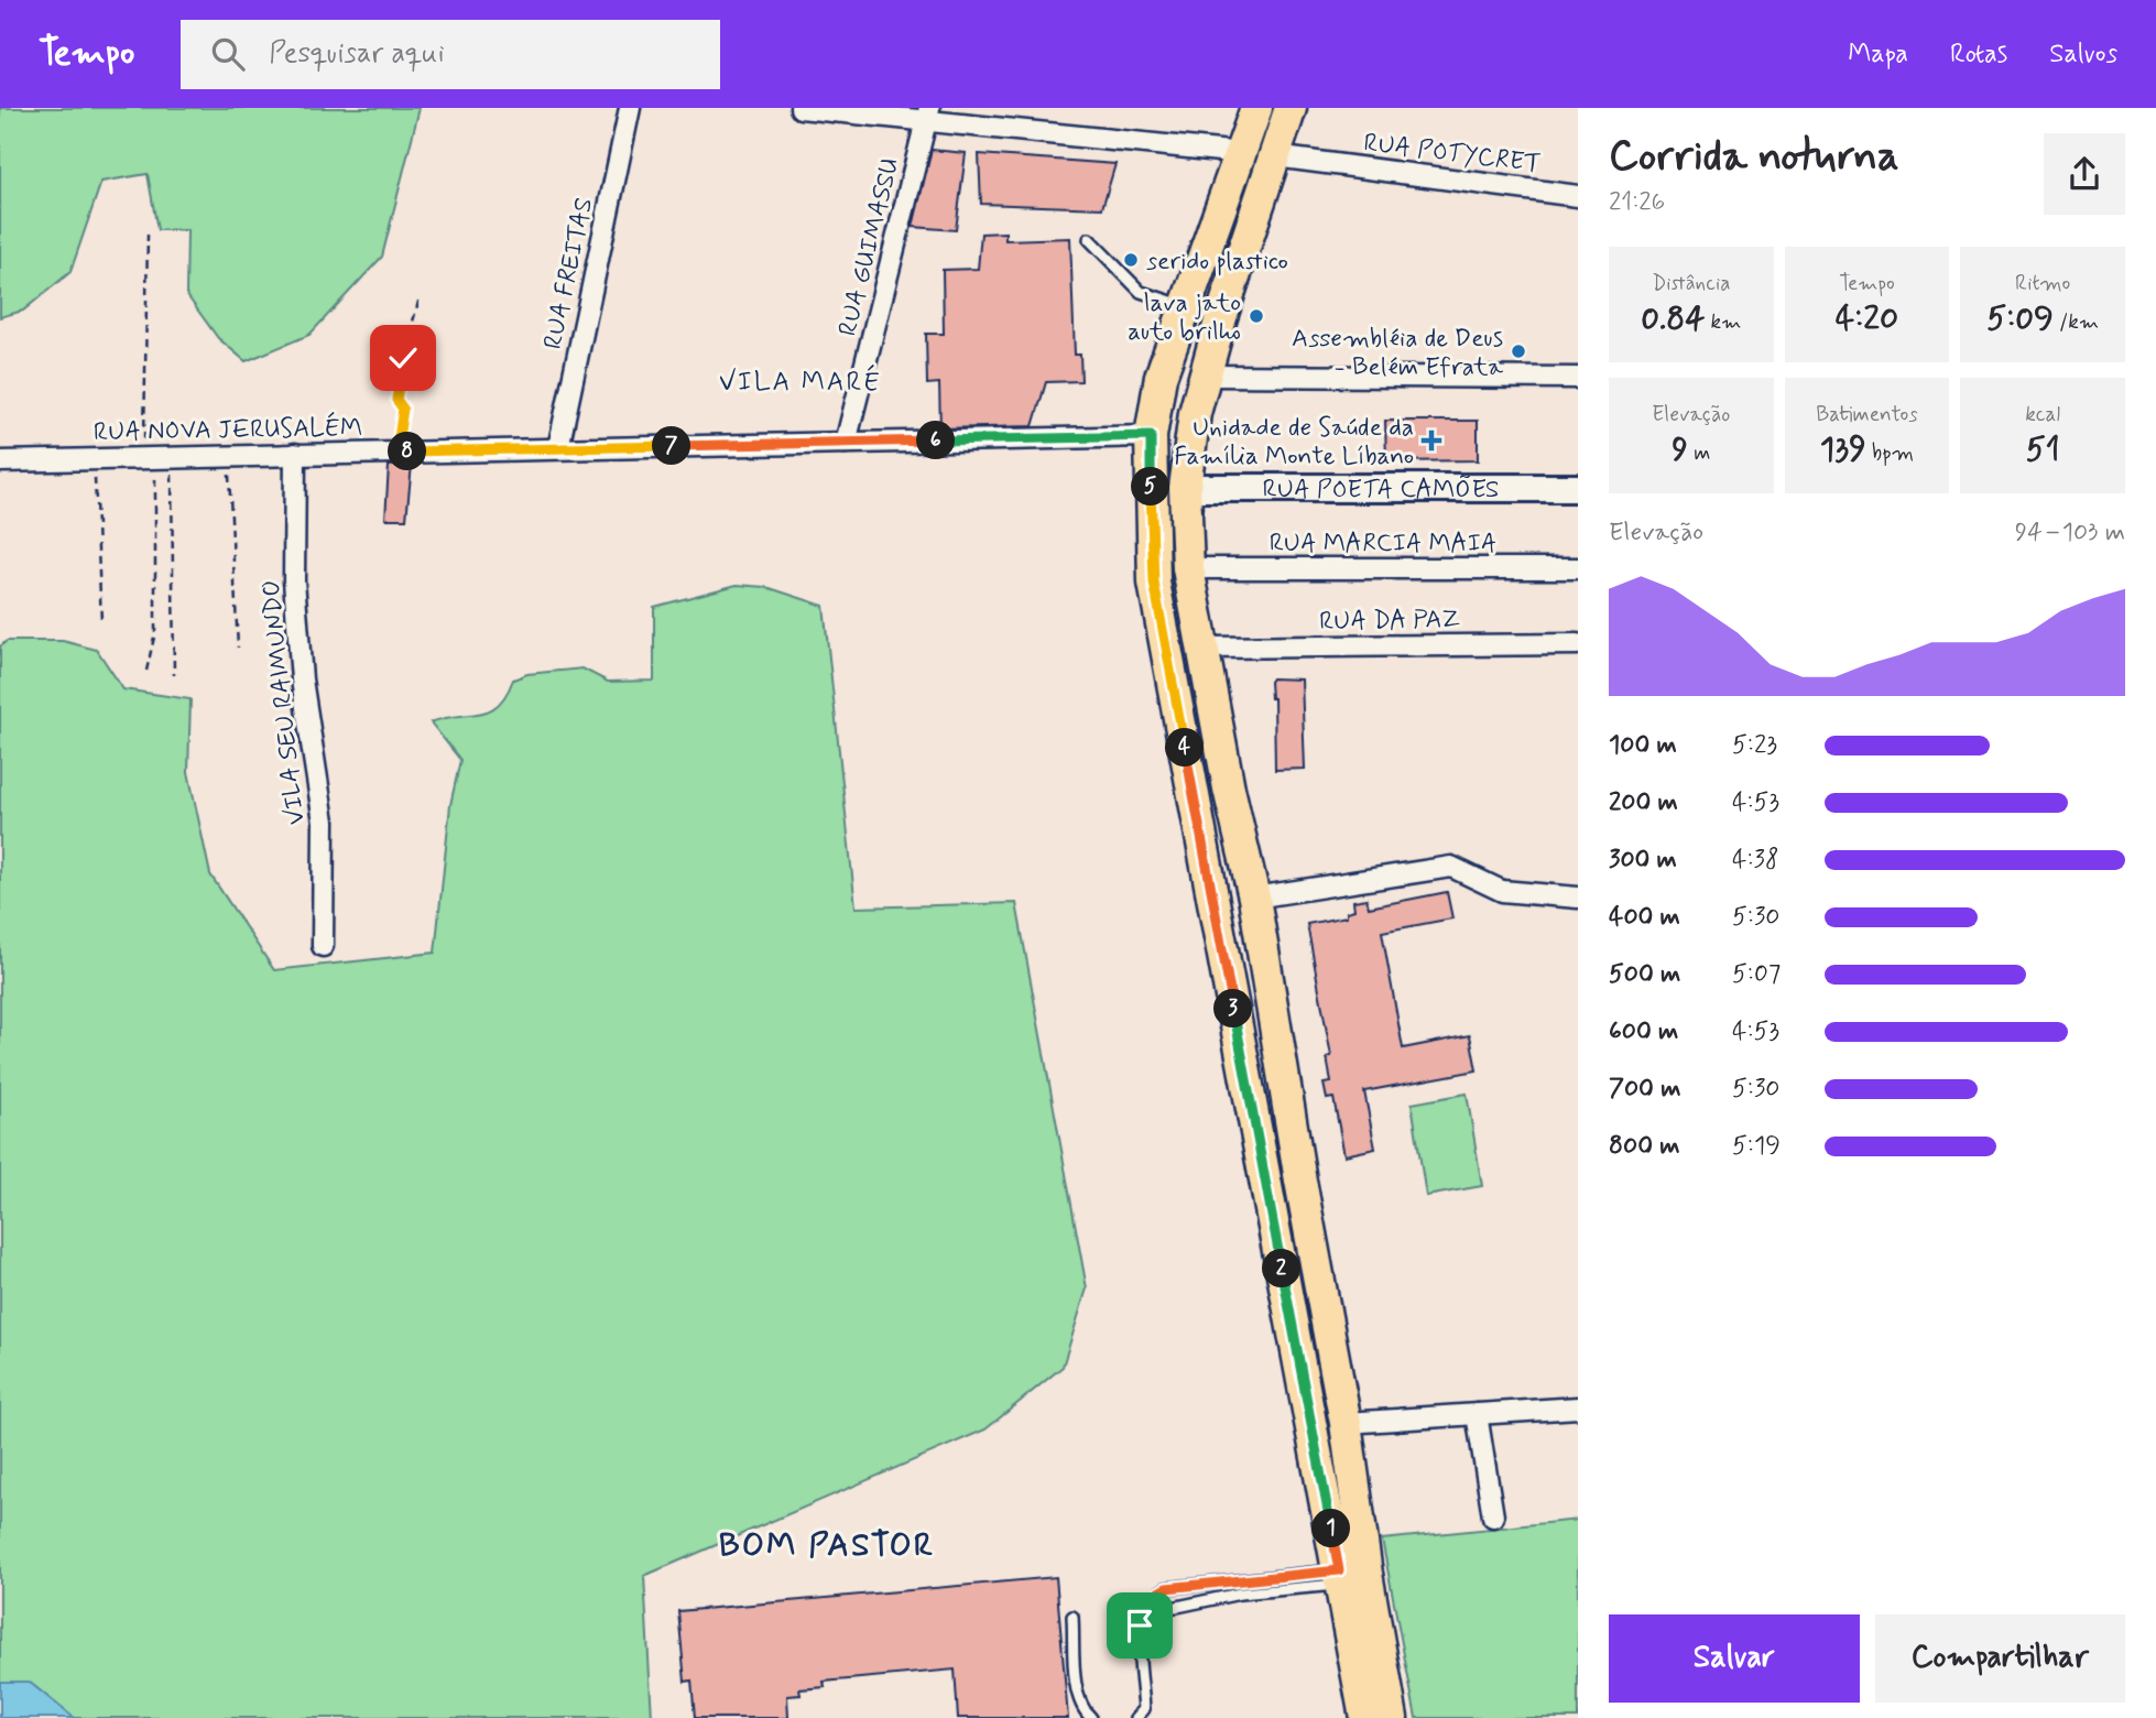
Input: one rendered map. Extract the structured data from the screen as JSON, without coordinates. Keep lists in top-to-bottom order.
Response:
{
  "streets": {
    "street": [
      "RUA POTYCRET",
      "RUA GUIMASSU",
      "RUA FREITAS",
      "RUA NOVA JERUSALÉM",
      "RUA POETA CAMÕES",
      "RUA MARCIA MAIA",
      "RUA DA PAZ",
      "VILA SEU RAIMUNDO"
    ]
  },
  "crossings": [
    ["RUA GUIMASSU", "RUA NOVA JERUSALÉM"],
    ["RUA FREITAS", "RUA NOVA JERUSALÉM"],
    ["RUA NOVA JERUSALÉM", "VILA SEU RAIMUNDO"]
  ],
  "districts": ["VILA MARÉ", "BOM PASTOR"],
  "places": {
    "other": ["serido plastico", "lava jato auto brilho", "Assembléia de Deus - Belém Efrata"],
    "health": ["Unidade de Saúde da Família Monte Líbano"]
  },
  "page": {
    "header": "Tempo",
    "search": "Pesquisar aqui",
    "nav": ["Mapa", "Rotas", "Salvos"],
    "heading": ["Corrida noturna", "21:26"],
    "stats": [
      ["Distância", "0.84 km"],
      ["Tempo", "4:20"],
      ["Ritmo", "5:09 /km"],
      ["Elevação", "9 m"],
      ["Batimentos", "139 bpm"],
      ["kcal", "51"]
    ],
    "pins": [
      "6",
      "7",
      "8",
      "5",
      "4",
      "3",
      "2",
      "1"
    ],
    "chart": ["Elevação", "94–103 m"],
    "list": [
      {
        "name": "100 m",
        "note": "5:23"
      },
      {
        "name": "200 m",
        "note": "4:53"
      },
      {
        "name": "300 m",
        "note": "4:38"
      },
      {
        "name": "400 m",
        "note": "5:30"
      },
      {
        "name": "500 m",
        "note": "5:07"
      },
      {
        "name": "600 m",
        "note": "4:53"
      },
      {
        "name": "700 m",
        "note": "5:30"
      },
      {
        "name": "800 m",
        "note": "5:19"
      }
    ],
    "buttons": ["Salvar", "Compartilhar"]
  }
}
